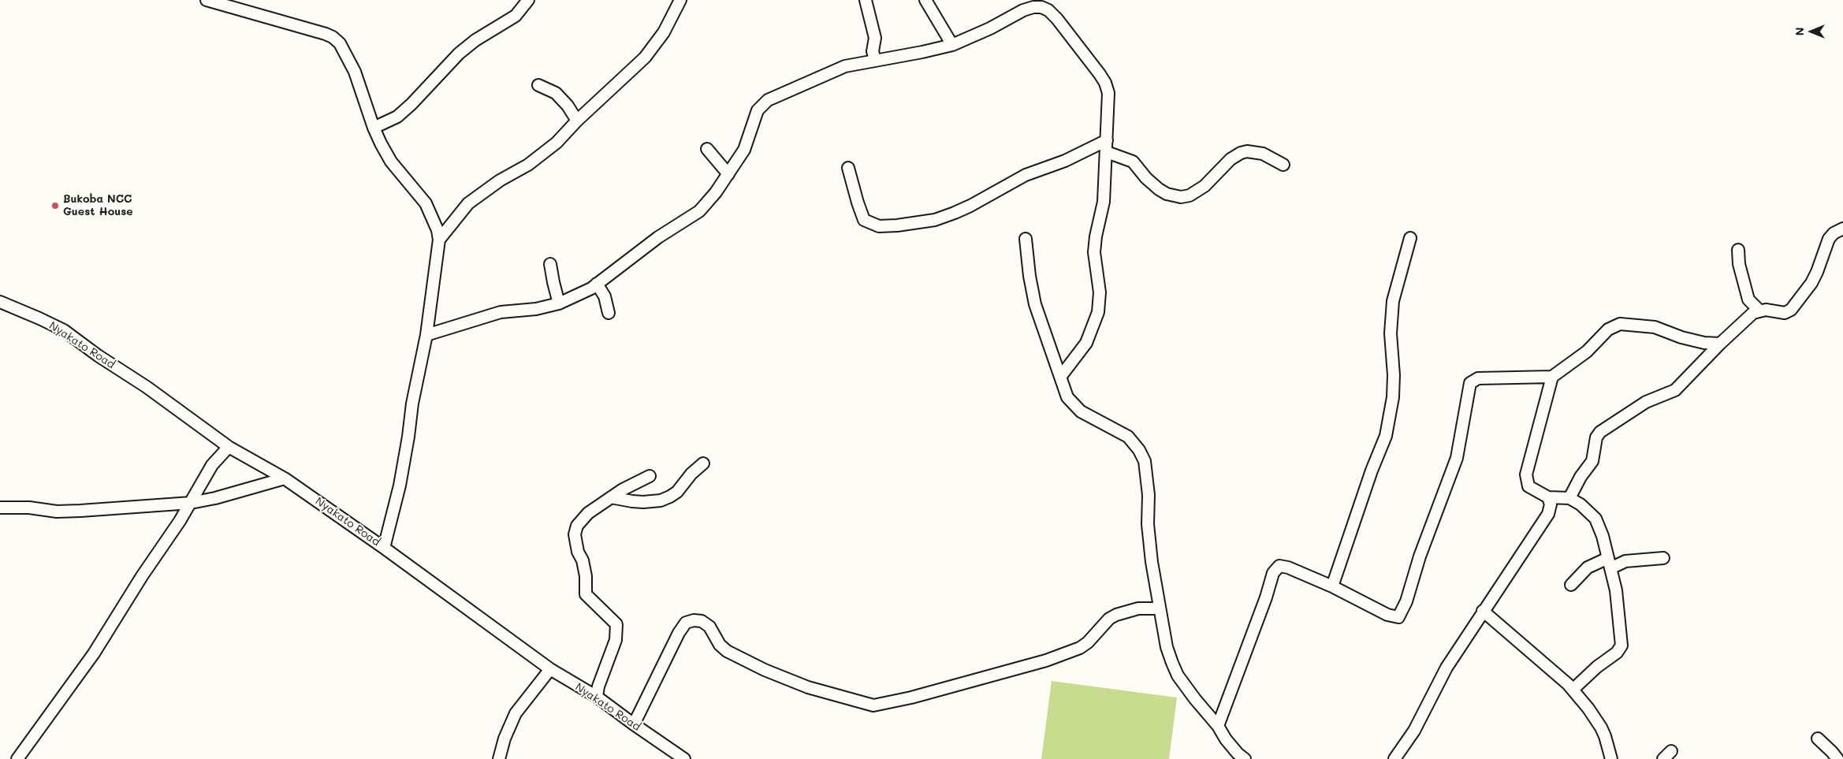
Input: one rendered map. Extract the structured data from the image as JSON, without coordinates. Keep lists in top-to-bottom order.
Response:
{
  "streets": {
    "street": ["Nyakato Road"]
  },
  "places": ["Bukoba NCC Guest House"],
  "north": "left"
}
